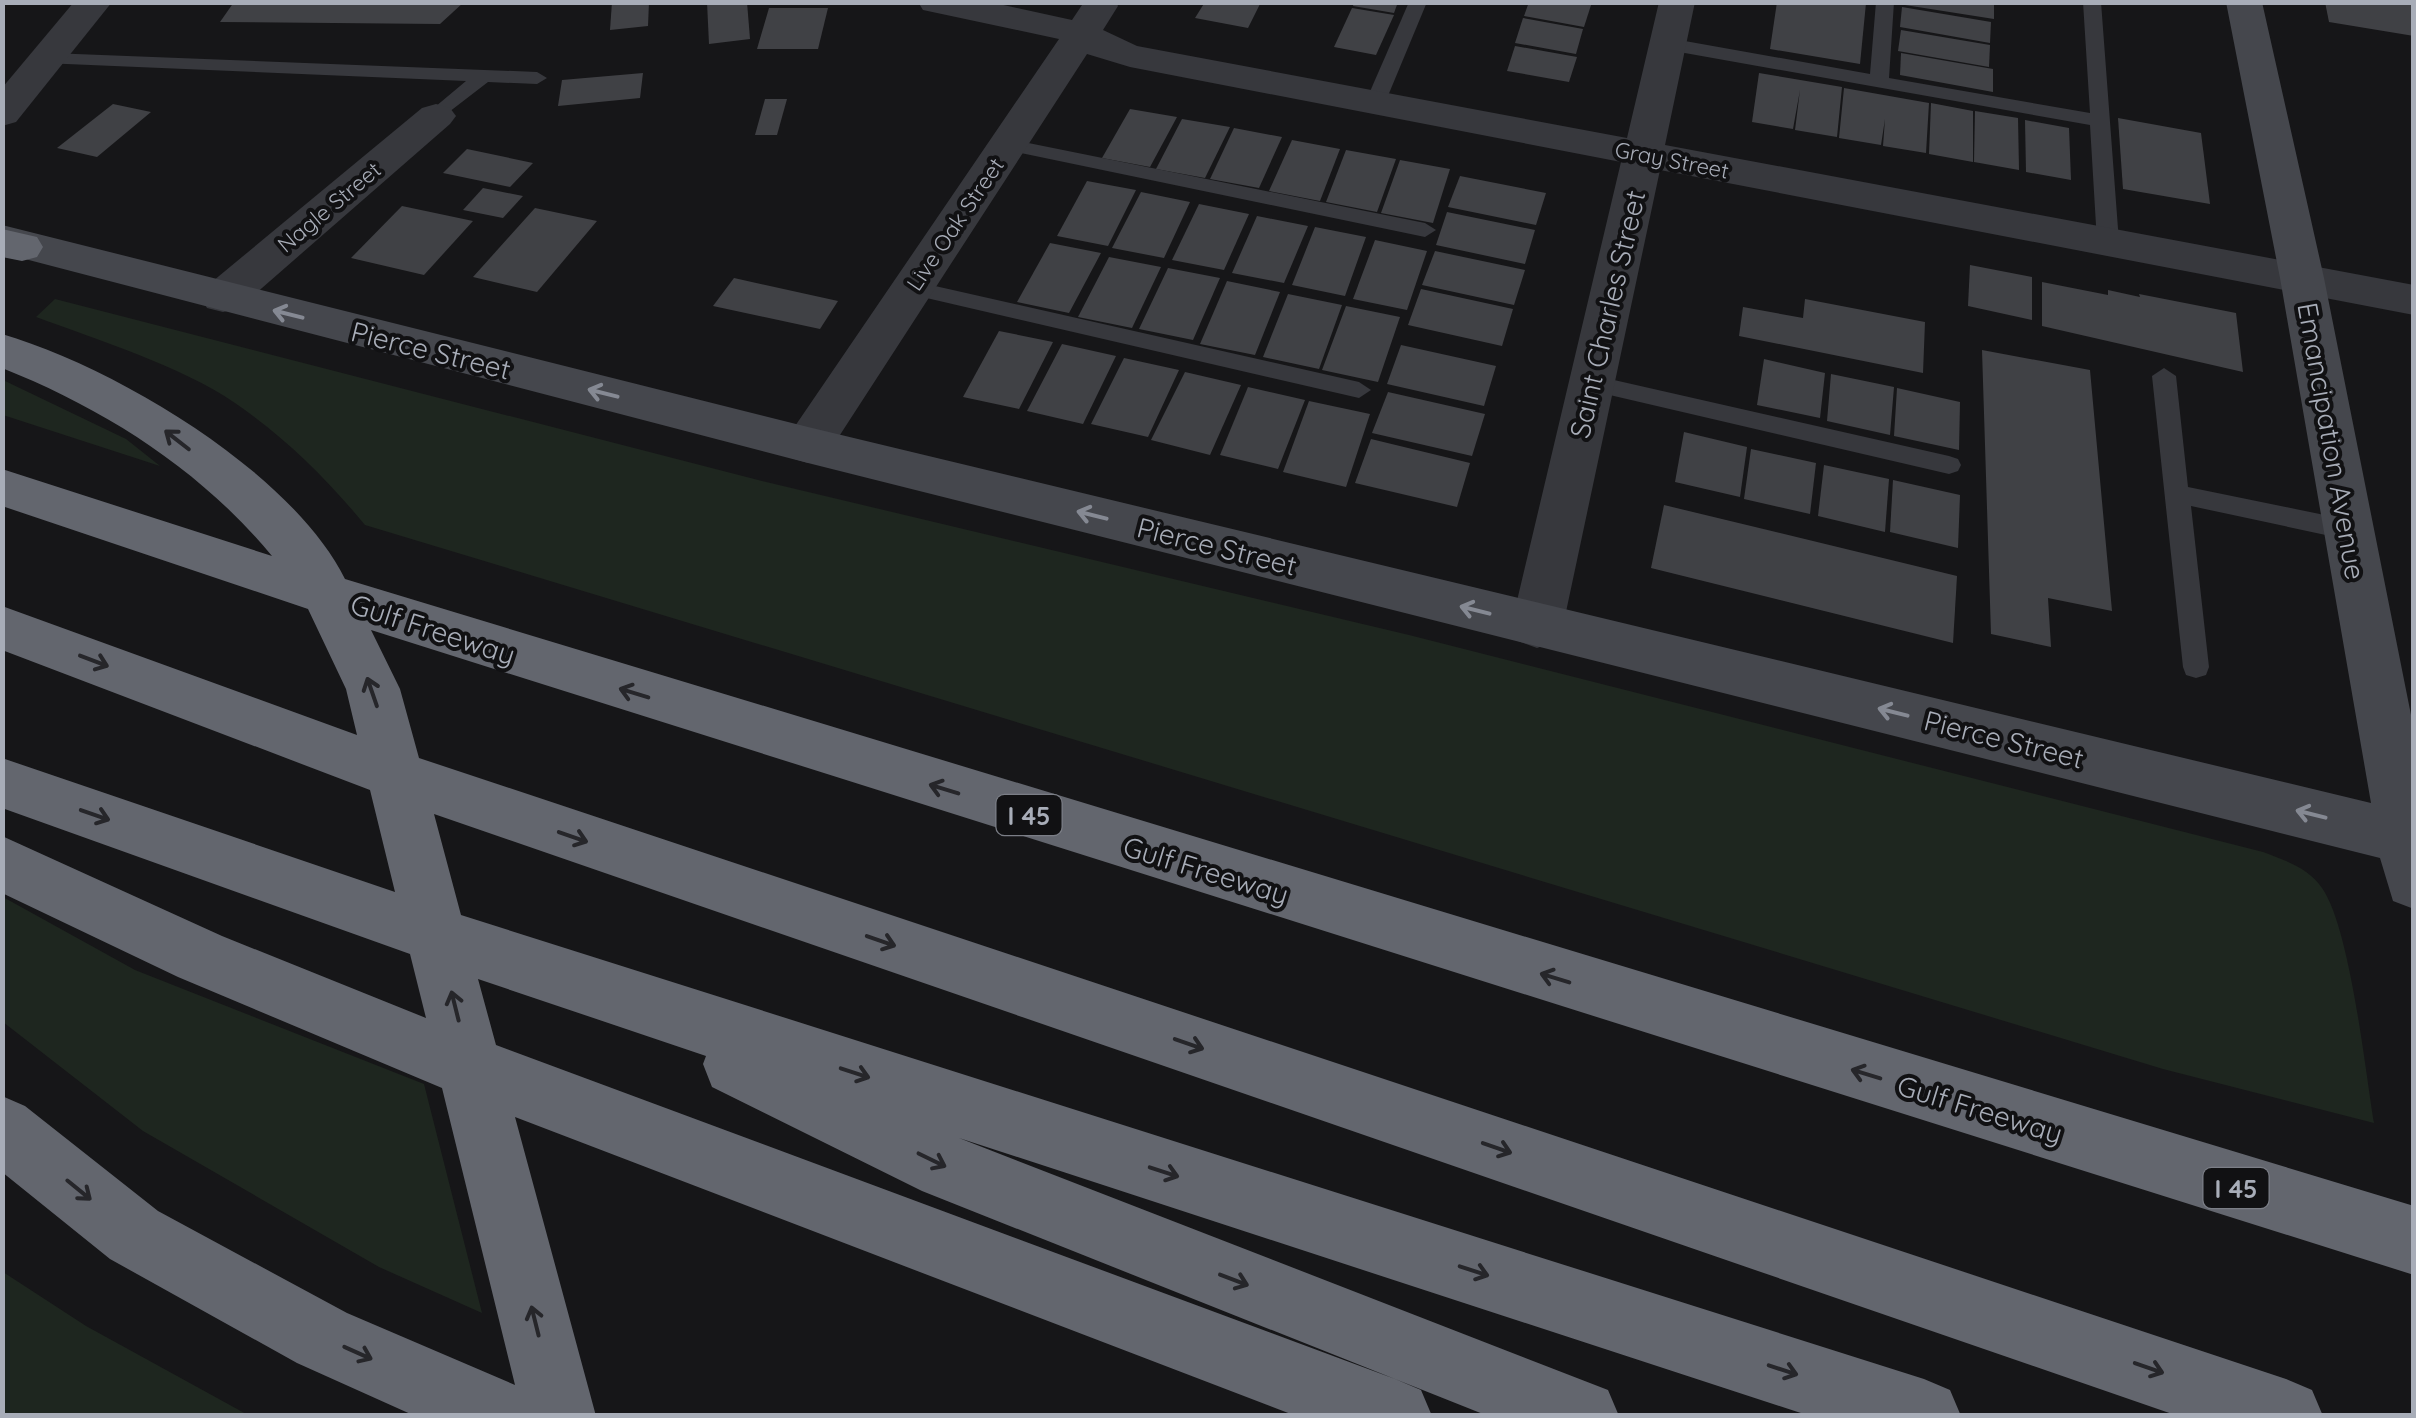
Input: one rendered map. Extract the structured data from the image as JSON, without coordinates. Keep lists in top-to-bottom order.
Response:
{
  "streets": {
    "highway": ["Gulf Freeway", "I 45"],
    "main road": ["Pierce Street", "Emancipation Avenue"],
    "street": [
      "Gray Street",
      "Nagle Street",
      "Live Oak Street",
      "Saint Charles Street"
    ]
  },
  "crossings": [
    ["Gray Street", "Live Oak Street"],
    ["Gray Street", "Saint Charles Street"],
    ["Gray Street", "Emancipation Avenue"],
    ["Nagle Street", "Pierce Street"],
    ["Live Oak Street", "Pierce Street"],
    ["Saint Charles Street", "Pierce Street"],
    ["Pierce Street", "Emancipation Avenue"]
  ],
  "one_way": ["Pierce Street"]
}
